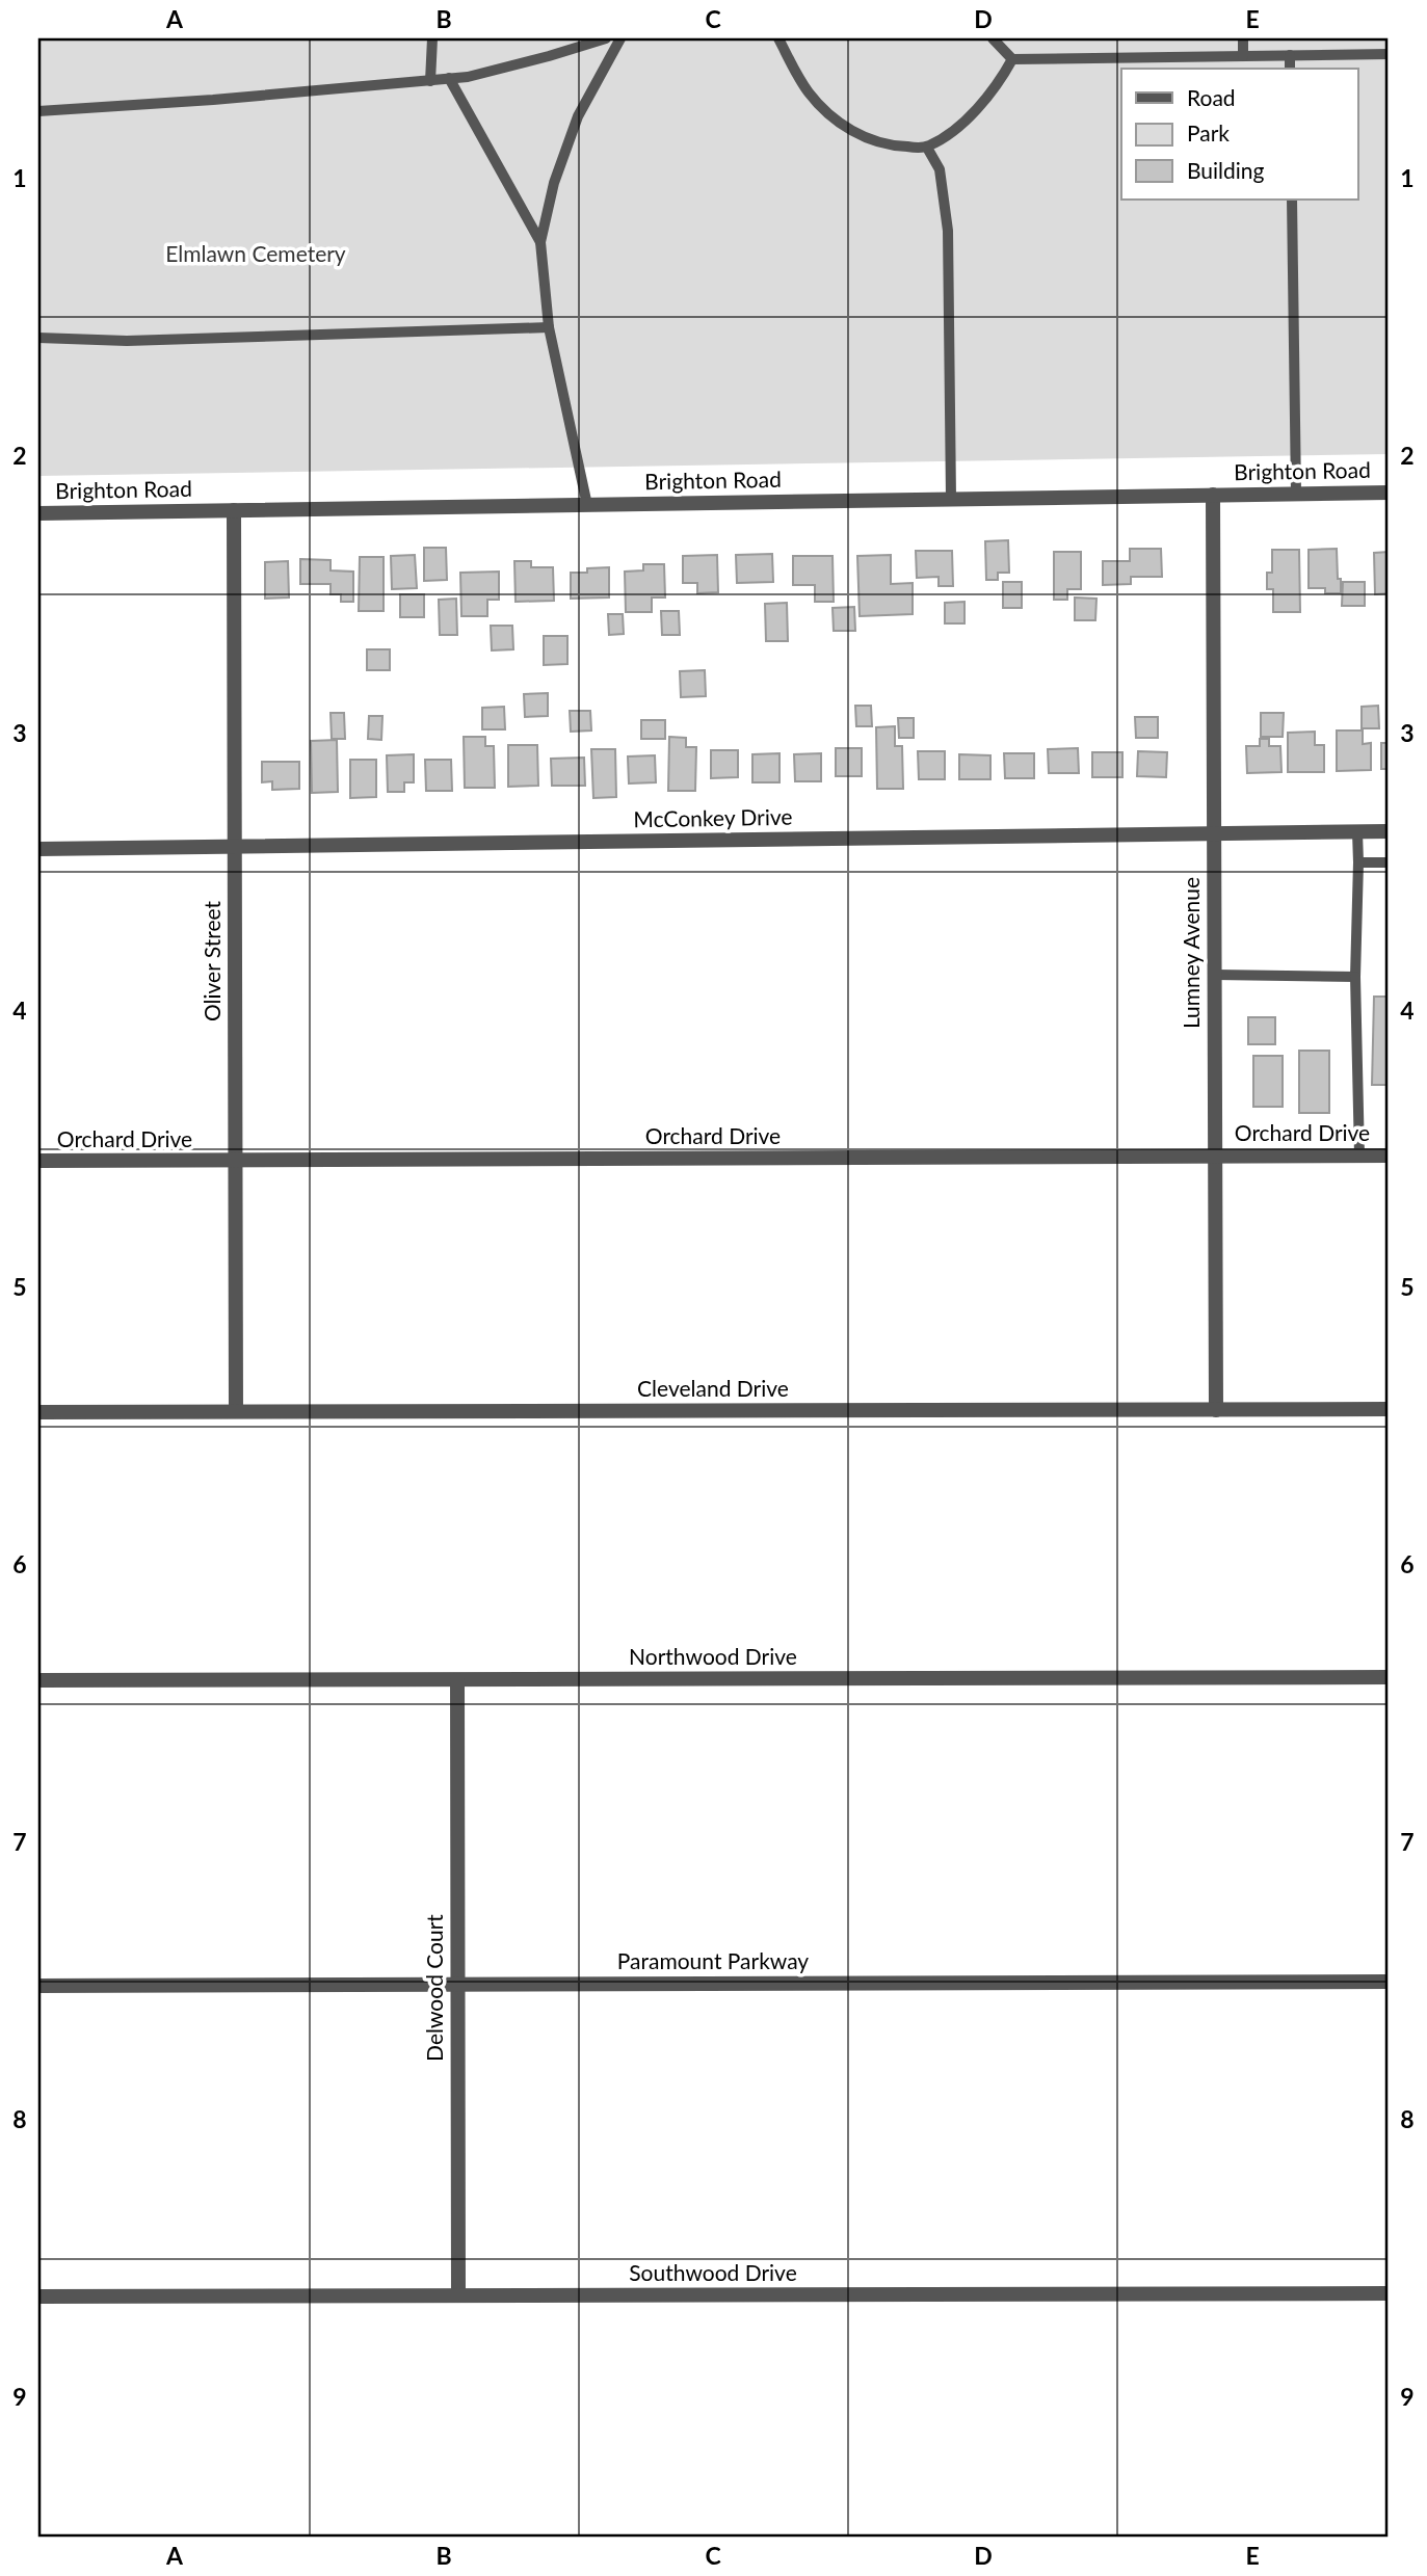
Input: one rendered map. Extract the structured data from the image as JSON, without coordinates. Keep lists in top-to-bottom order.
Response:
{
  "streets": {
    "street": [
      "Brighton Road",
      "McConkey Drive",
      "Lumney Avenue",
      "Oliver Street",
      "Orchard Drive",
      "Cleveland Drive",
      "Northwood Drive",
      "Paramount Parkway",
      "Delwood Court",
      "Southwood Drive"
    ]
  },
  "crossings": [
    ["Brighton Road", "Lumney Avenue"],
    ["Brighton Road", "Oliver Street"],
    ["McConkey Drive", "Lumney Avenue"],
    ["McConkey Drive", "Oliver Street"],
    ["Lumney Avenue", "Orchard Drive"],
    ["Lumney Avenue", "Cleveland Drive"],
    ["Oliver Street", "Orchard Drive"],
    ["Oliver Street", "Cleveland Drive"],
    ["Northwood Drive", "Delwood Court"],
    ["Paramount Parkway", "Delwood Court"],
    ["Delwood Court", "Southwood Drive"]
  ],
  "parks": ["Elmlawn Cemetery"],
  "legend": ["Road", "Park", "Building"],
  "grid": {
    "columns": [
      "A",
      "B",
      "C",
      "D",
      "E"
    ],
    "rows": [
      "1",
      "2",
      "3",
      "4",
      "5",
      "6",
      "7",
      "8",
      "9"
    ]
  }
}
